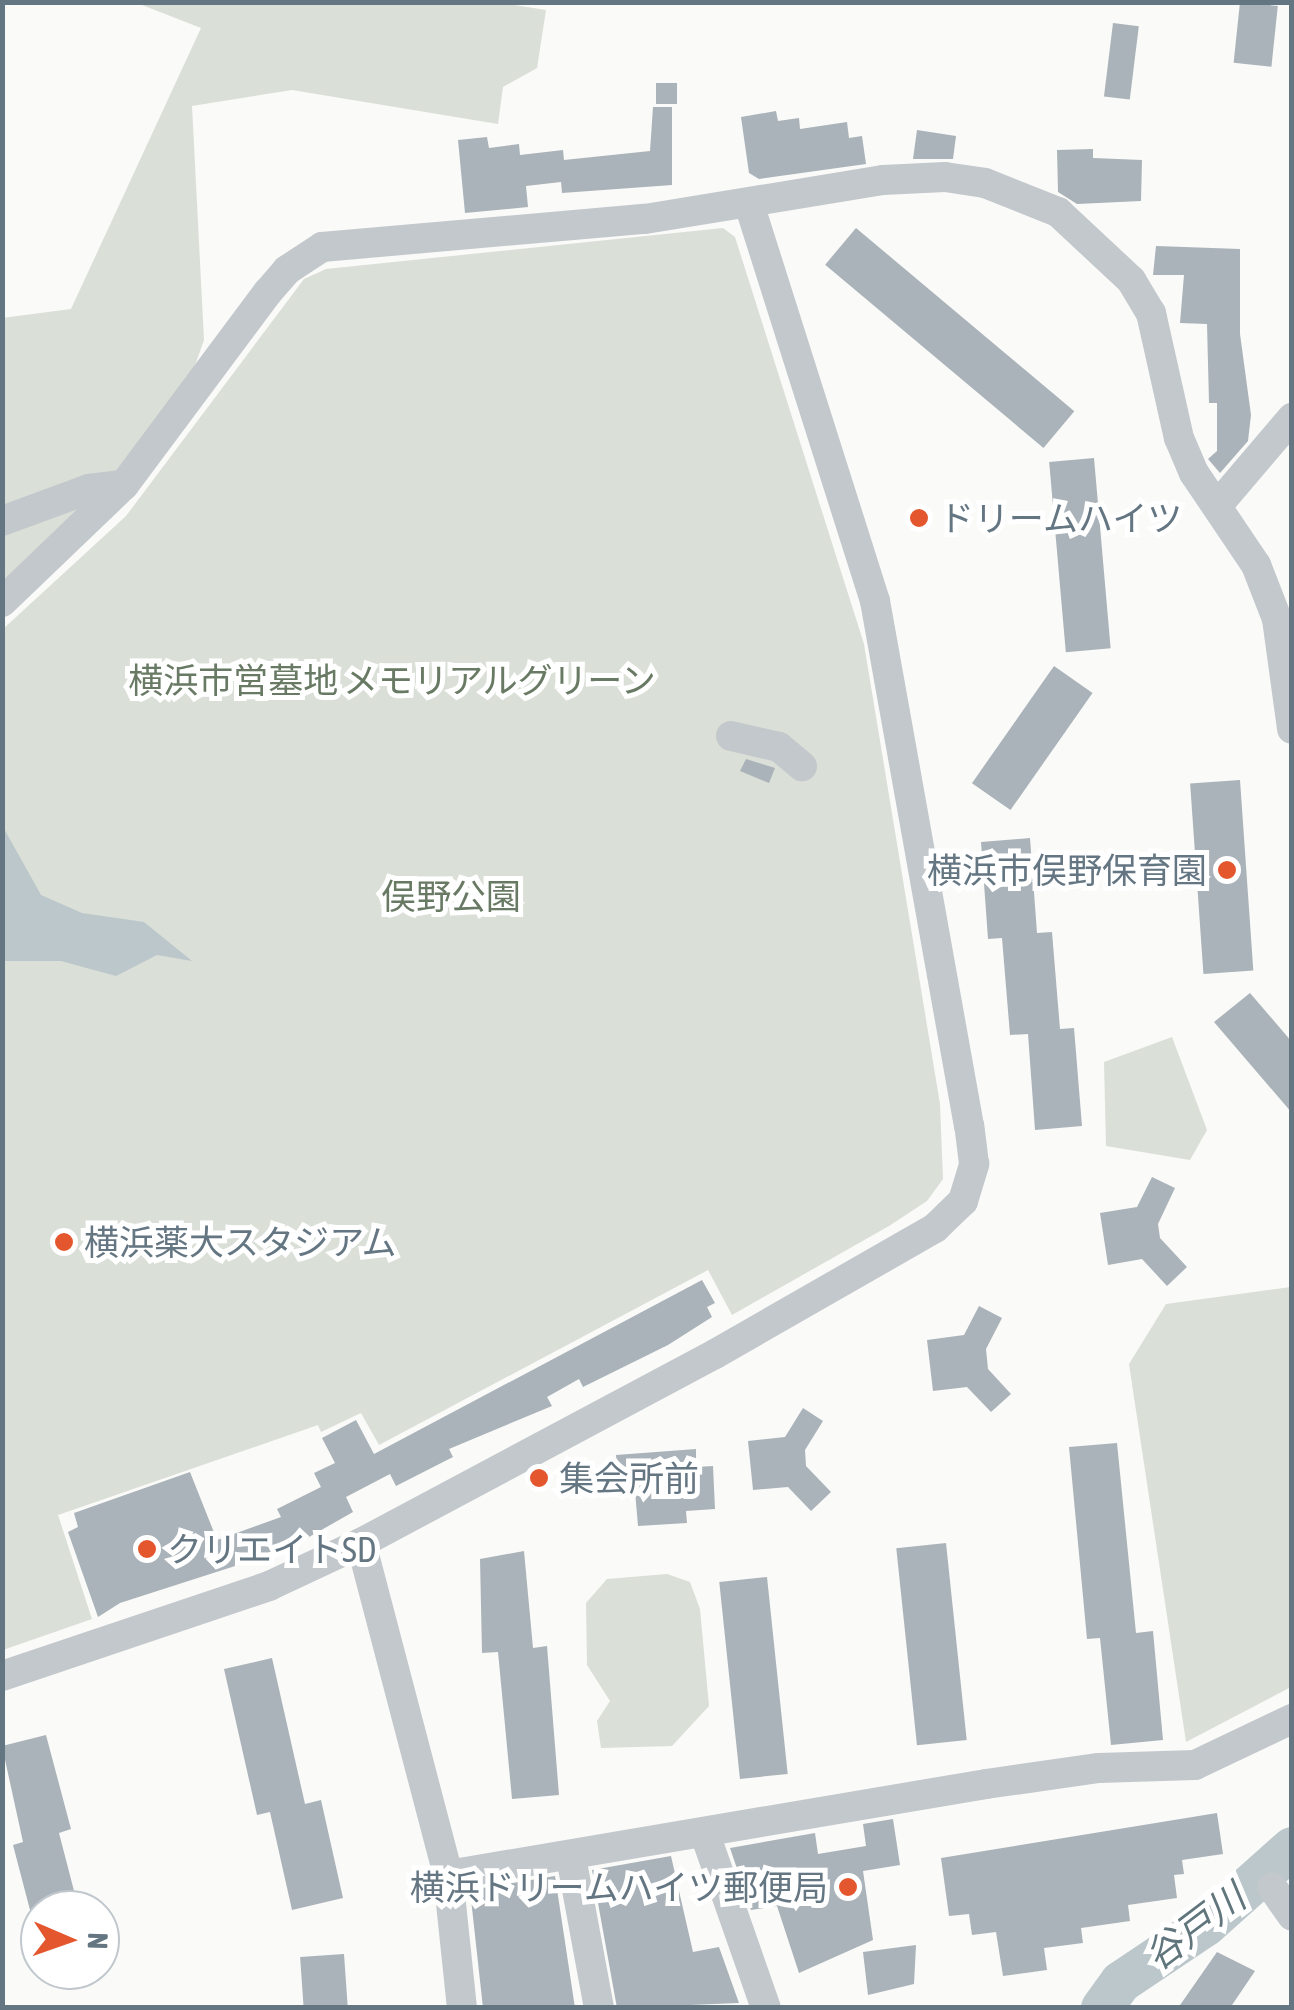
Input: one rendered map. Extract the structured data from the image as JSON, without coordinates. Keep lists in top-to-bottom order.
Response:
{
  "water": ["谷戸川"],
  "parks": ["横浜市営墓地 メモリアルグリーン", "俣野公園"],
  "places": [
    "ドリームハイツ",
    "横浜市俣野保育園",
    "横浜薬大スタジアム",
    "集会所前",
    "クリエイトSD",
    "横浜ドリームハイツ郵便局"
  ],
  "north": "right"
}
